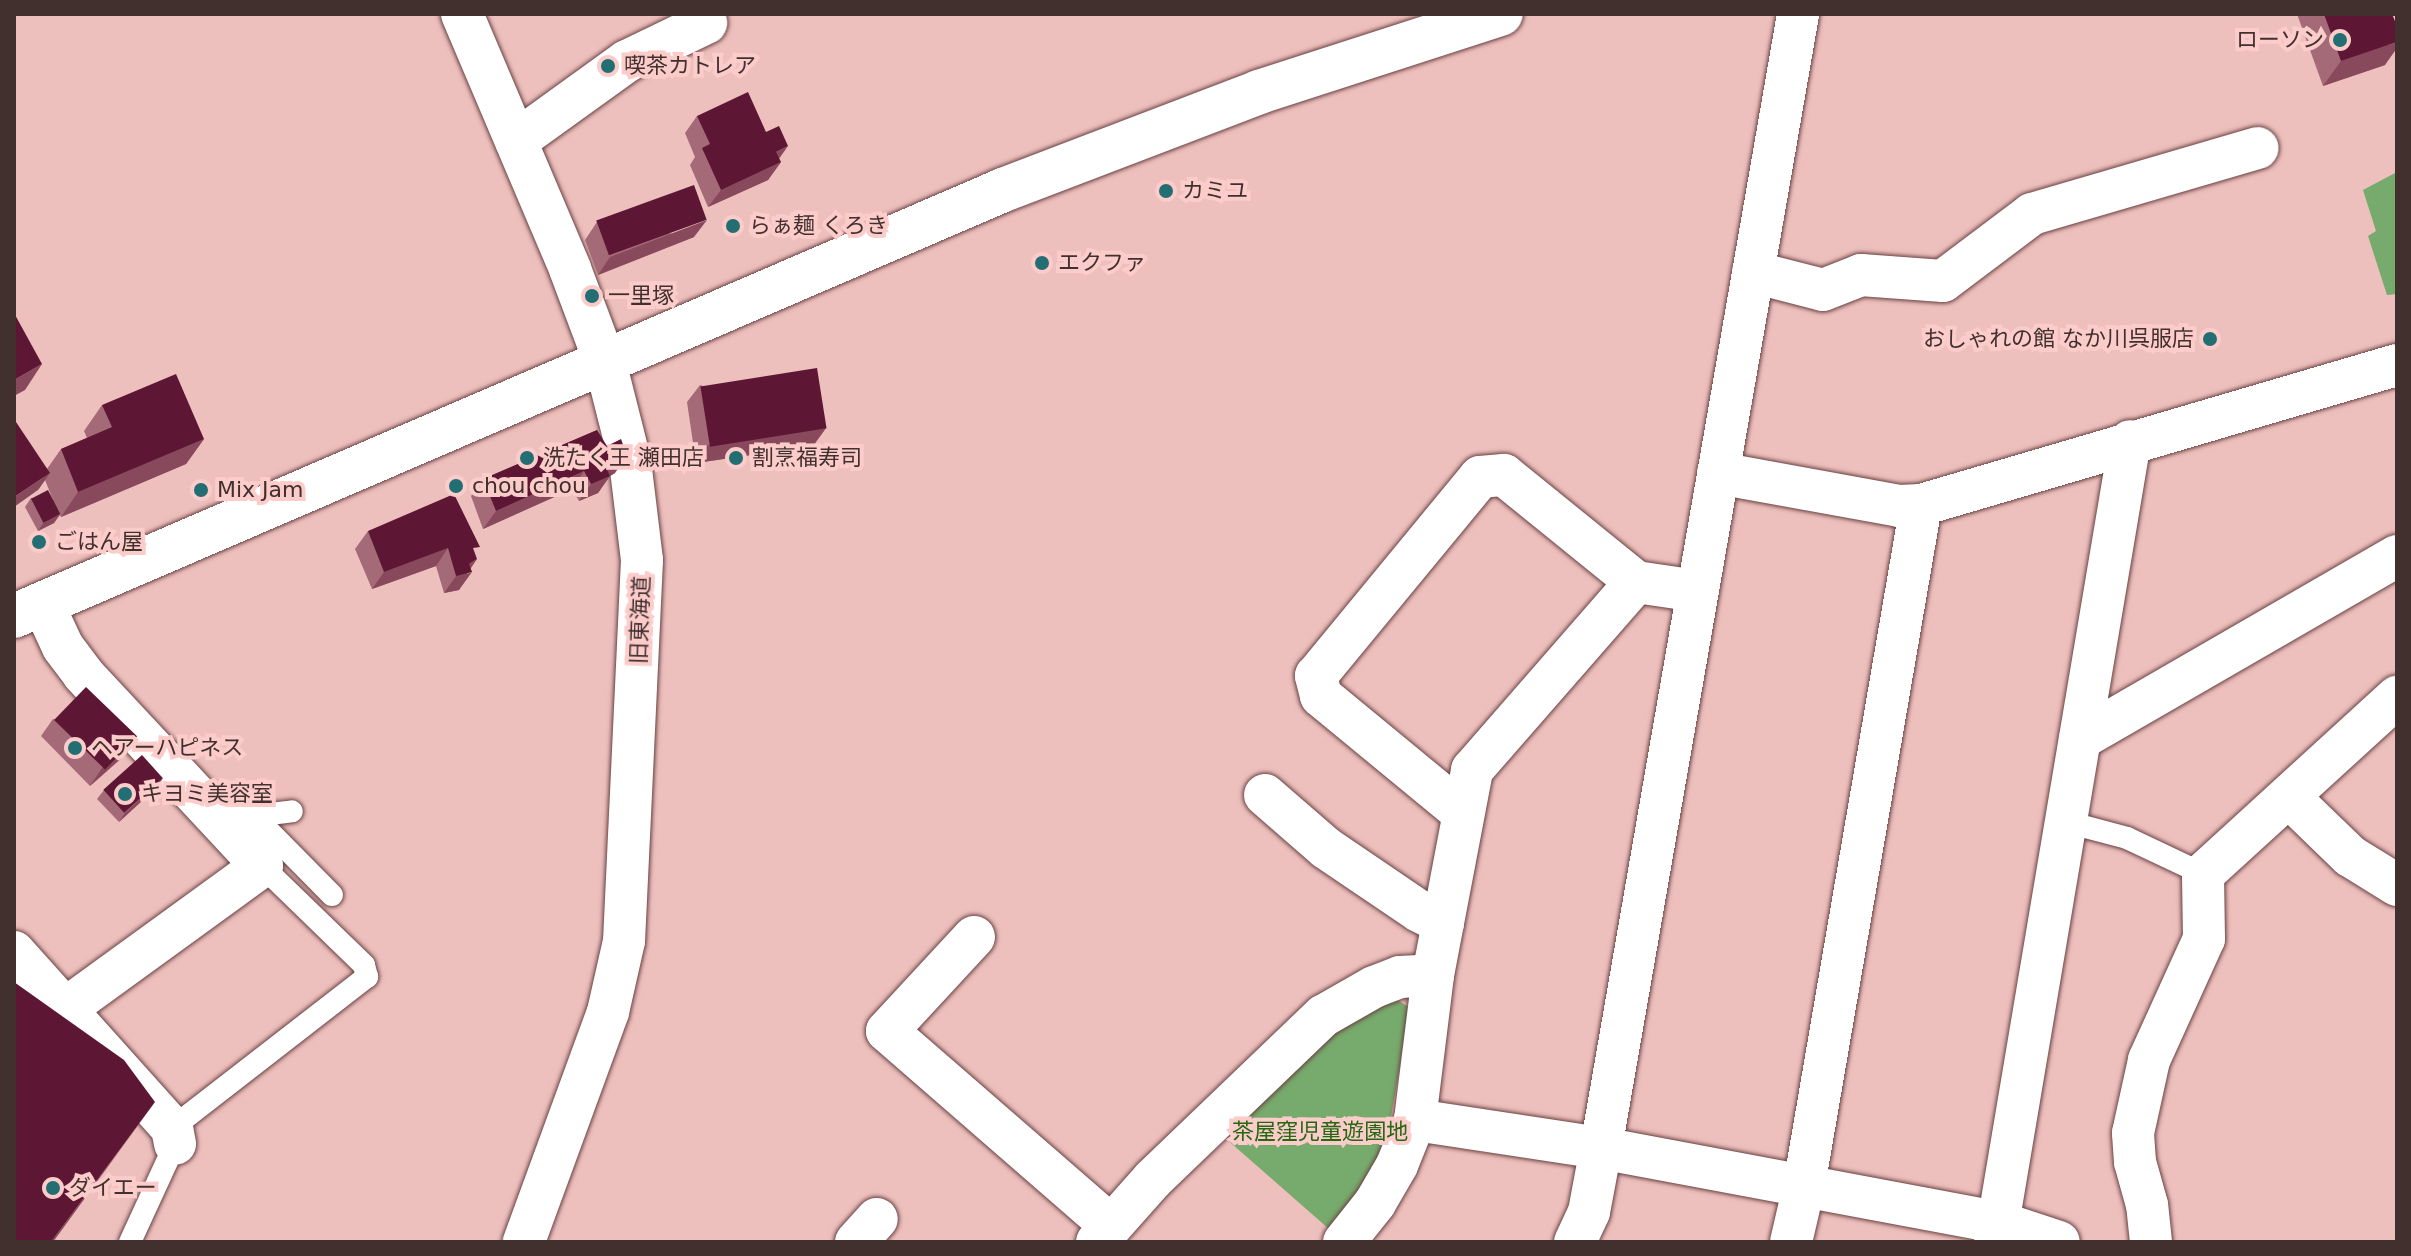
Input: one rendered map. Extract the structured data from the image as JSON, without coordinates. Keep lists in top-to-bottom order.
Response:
{
  "streets": {
    "street": ["旧東海道"]
  },
  "parks": ["茶屋窪児童遊園地"],
  "places": [
    "ローソン",
    "喫茶カトレア",
    "カミユ",
    "らぁ麺 くろき",
    "エクファ",
    "一里塚",
    "おしゃれの館 なか川呉服店",
    "洗たく王 瀬田店",
    "割烹福寿司",
    "chou chou",
    "Mix Jam",
    "ごはん屋",
    "ヘアーハピネス",
    "キヨミ美容室",
    "ダイエー"
  ]
}
